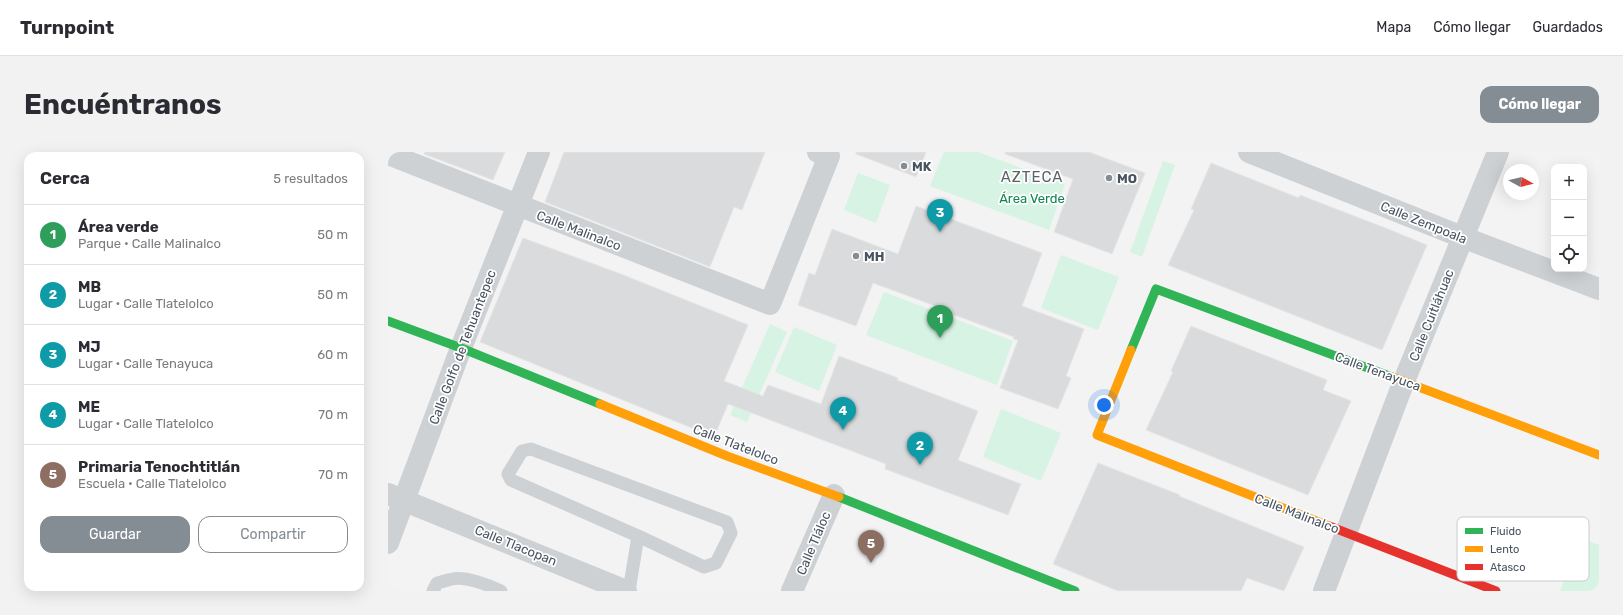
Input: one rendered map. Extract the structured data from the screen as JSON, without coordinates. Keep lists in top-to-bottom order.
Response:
{
  "streets": {
    "street": [
      "Calle Zempoala",
      "Calle Malinalco",
      "Calle Cuitláhuac",
      "Calle Golfo de Tehuantepec",
      "Calle Tenayuca",
      "Calle Tlatelolco",
      "Calle Tláloc",
      "Calle Tlacopan"
    ]
  },
  "crossings": [
    ["Calle Zempoala", "Calle Cuitláhuac"],
    ["Calle Malinalco", "Calle Cuitláhuac"],
    ["Calle Malinalco", "Calle Golfo de Tehuantepec"],
    ["Calle Malinalco", "Calle Tenayuca"],
    ["Calle Cuitláhuac", "Calle Tenayuca"],
    ["Calle Golfo de Tehuantepec", "Calle Tlatelolco"],
    ["Calle Golfo de Tehuantepec", "Calle Tlacopan"],
    ["Calle Tlatelolco", "Calle Tláloc"]
  ],
  "districts": ["AZTECA"],
  "parks": ["Área Verde"],
  "places": ["MK", "MO", "MH"],
  "legend": ["Fluido", "Lento", "Atasco"],
  "north": "right",
  "page": {
    "header": "Turnpoint",
    "nav": ["Mapa", "Cómo llegar", "Guardados"],
    "buttons": [
      "Cómo llegar",
      ["Guardar", "Compartir"]
    ],
    "title": "Encuéntranos",
    "heading": ["Cerca", "5 resultados"],
    "map_buttons": ["+", "−"],
    "pins": [
      "3",
      "1",
      "4",
      "2",
      "5"
    ],
    "list": [
      {
        "mark": "1",
        "name": "Área verde",
        "note": "Parque · Calle Malinalco",
        "value": "50 m"
      },
      {
        "mark": "2",
        "name": "MB",
        "note": "Lugar · Calle Tlatelolco",
        "value": "50 m"
      },
      {
        "mark": "3",
        "name": "MJ",
        "note": "Lugar · Calle Tenayuca",
        "value": "60 m"
      },
      {
        "mark": "4",
        "name": "ME",
        "note": "Lugar · Calle Tlatelolco",
        "value": "70 m"
      },
      {
        "mark": "5",
        "name": "Primaria Tenochtitlán",
        "note": "Escuela · Calle Tlatelolco",
        "value": "70 m"
      }
    ]
  }
}
